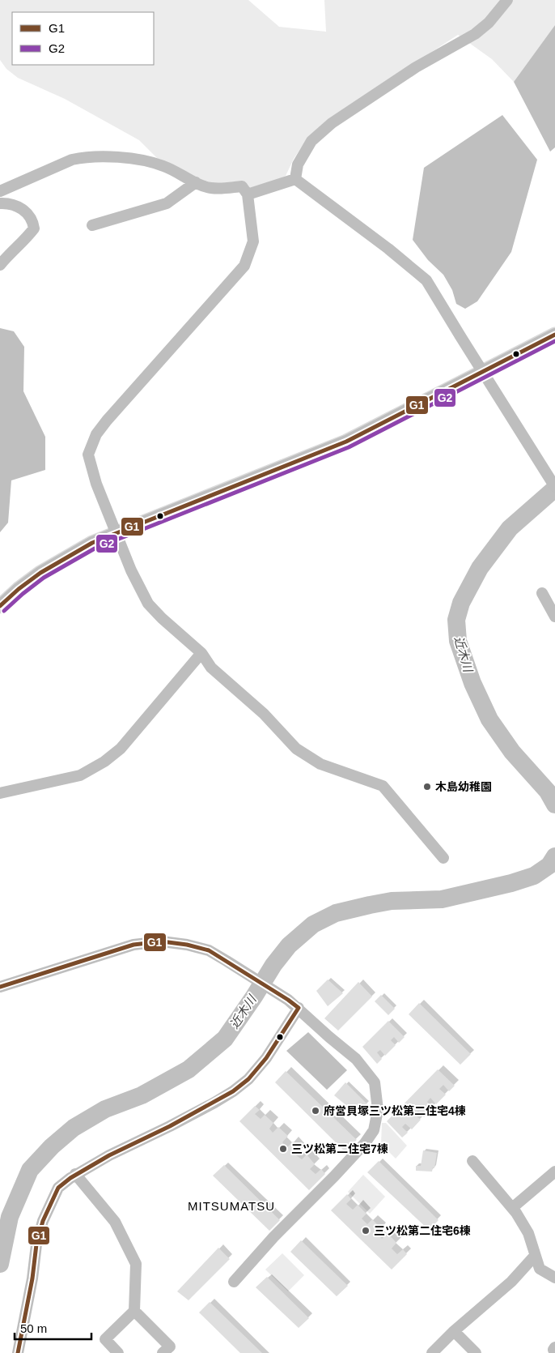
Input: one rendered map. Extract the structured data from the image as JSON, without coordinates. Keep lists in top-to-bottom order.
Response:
{
  "districts": ["MITSUMATSU"],
  "water": ["近木川"],
  "places": [
    "木島幼稚園",
    "府営貝塚三ツ松第二住宅4棟",
    "三ツ松第二住宅7棟",
    "三ツ松第二住宅6棟"
  ],
  "lines": ["transit line G1", "transit line G2"],
  "legend": ["G1", "G2"],
  "scale_bar": "50 m"
}
